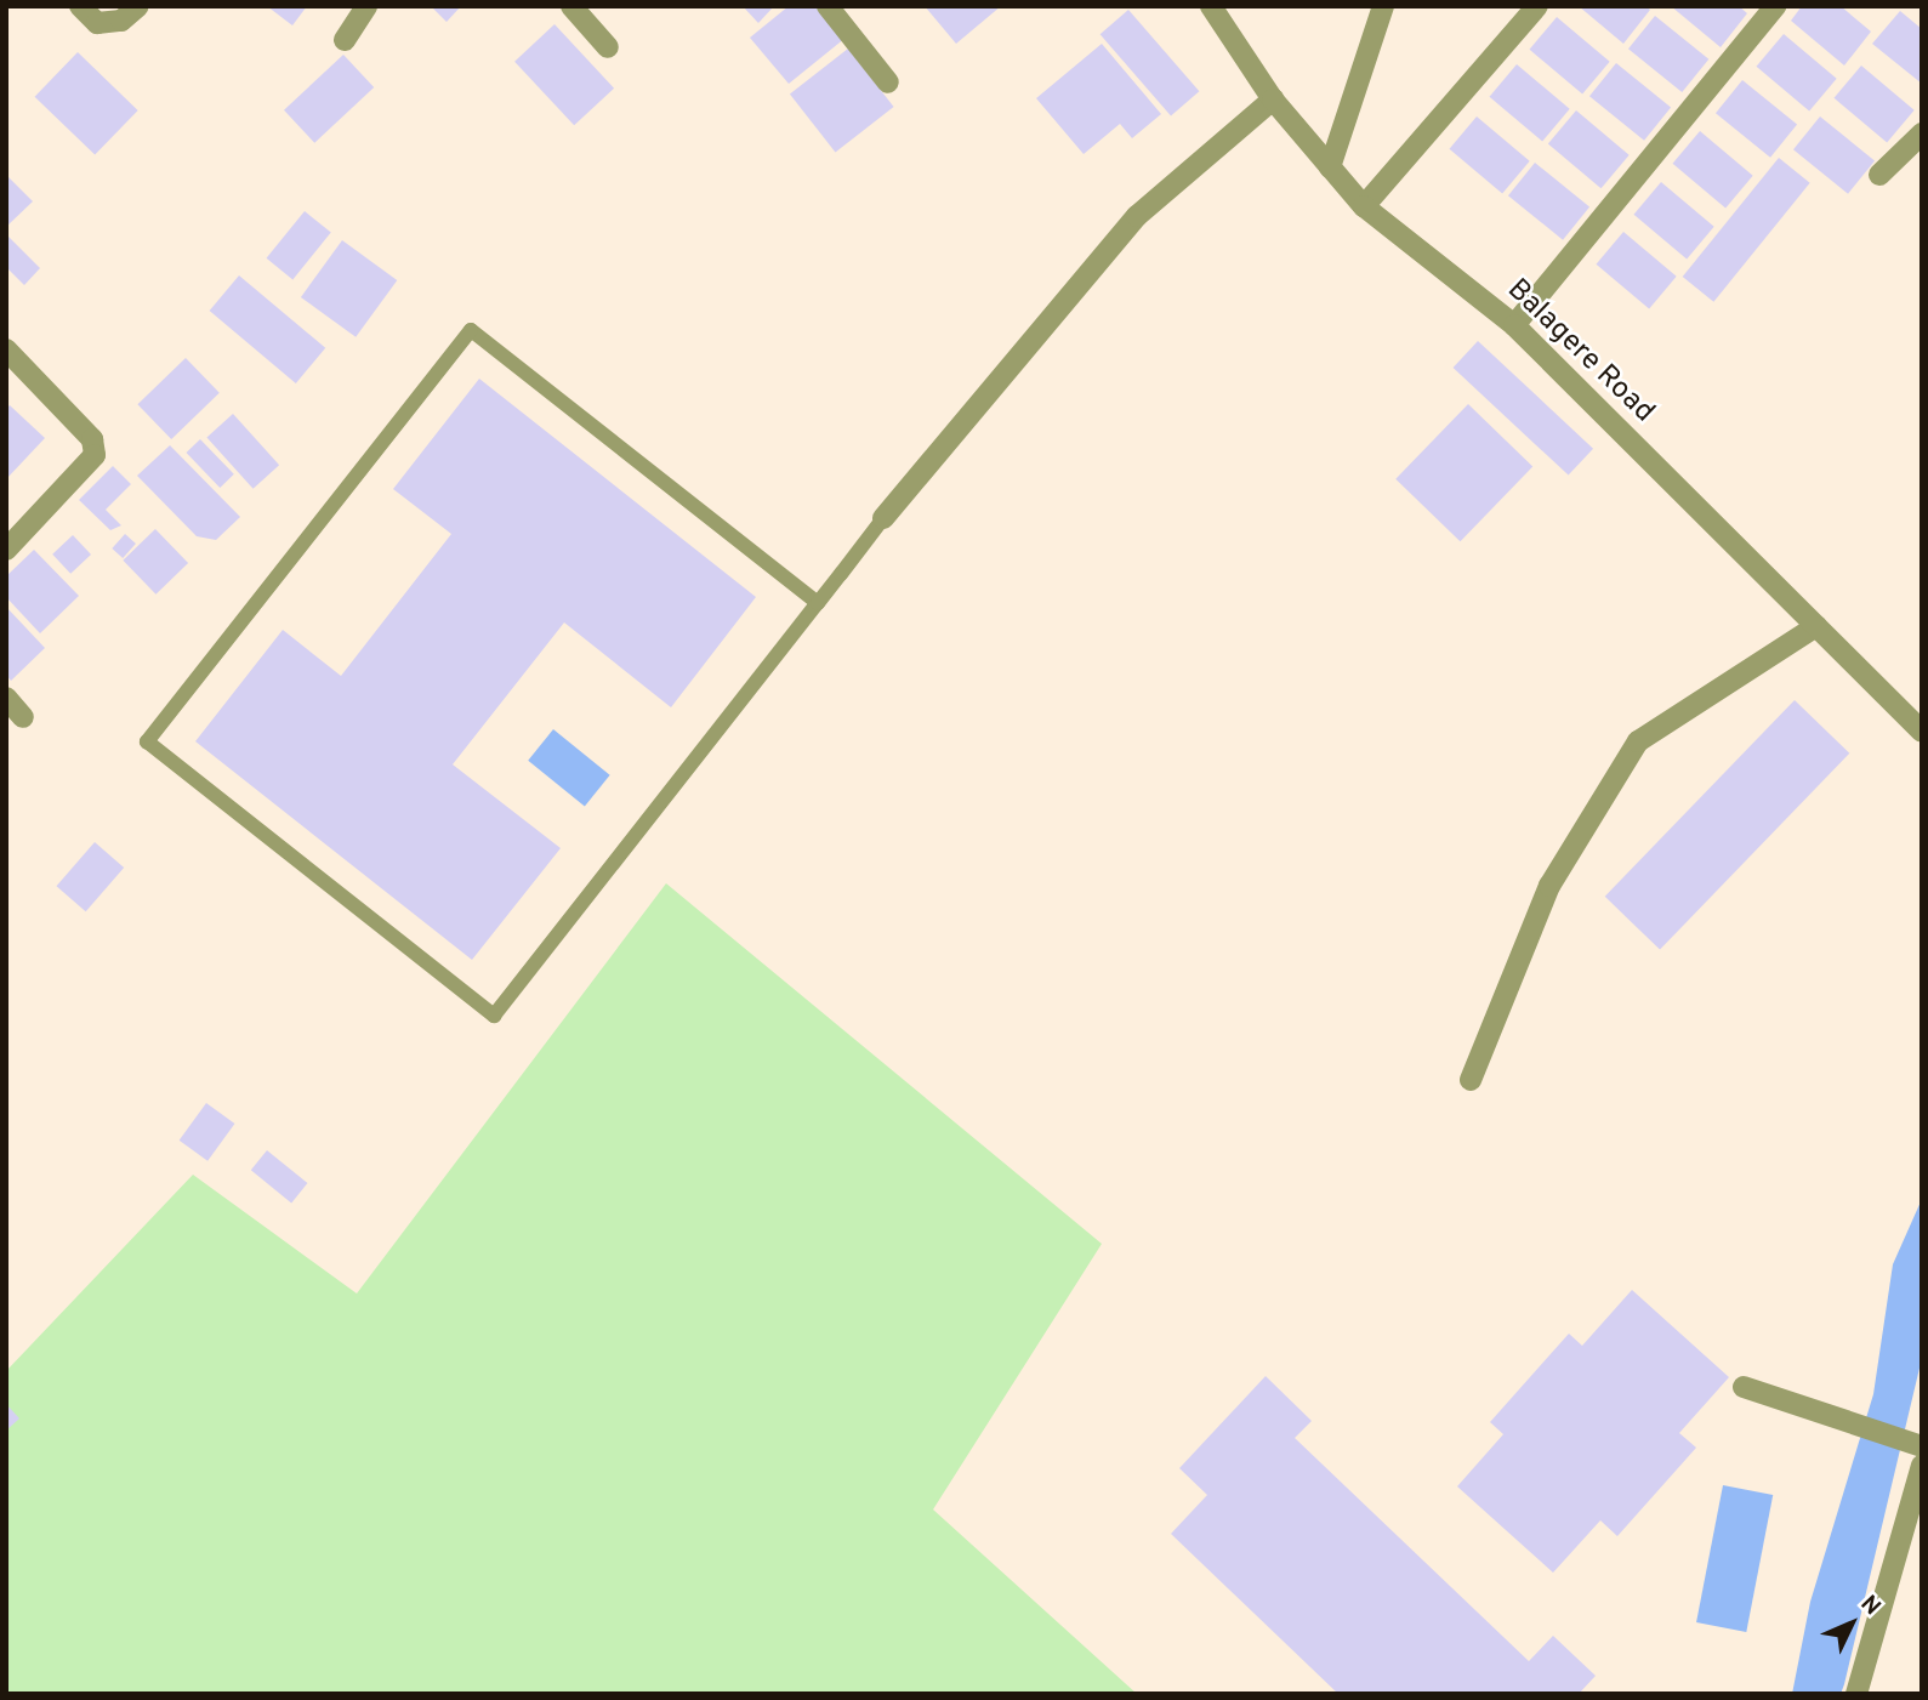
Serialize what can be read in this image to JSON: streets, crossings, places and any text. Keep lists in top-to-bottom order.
{
  "streets": {
    "street": ["Balagere Road"]
  },
  "north": "top right"
}
